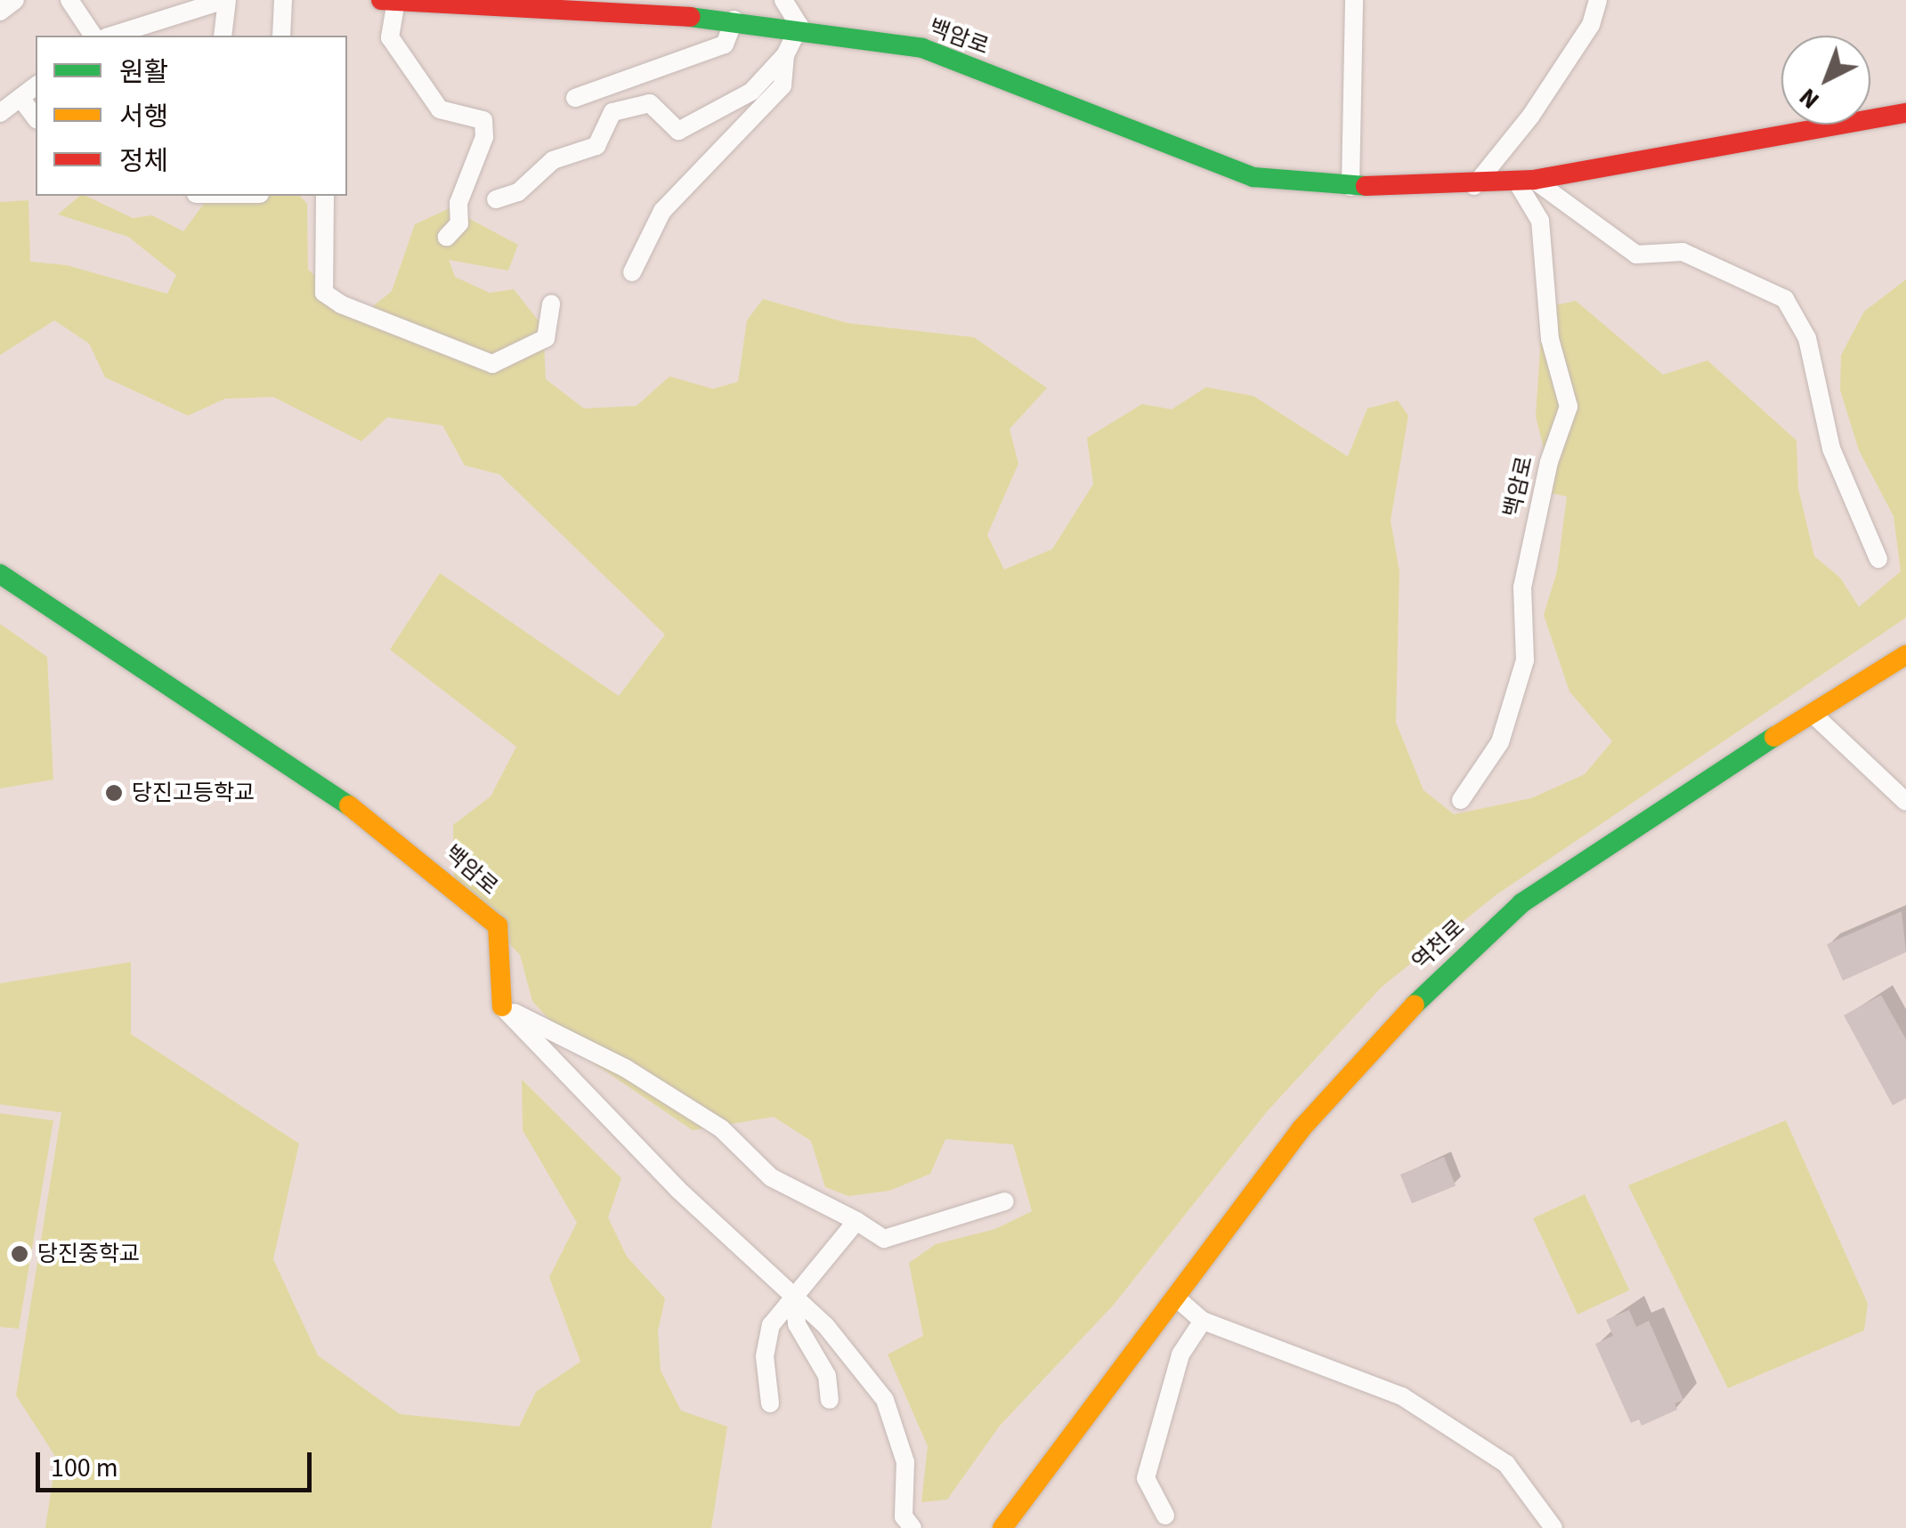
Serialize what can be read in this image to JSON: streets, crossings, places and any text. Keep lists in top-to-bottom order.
{
  "streets": {
    "street": ["백암로", "역천로"]
  },
  "places": ["당진고등학교", "당진중학교"],
  "legend": ["원활", "서행", "정체"],
  "scale_bar": "100 m",
  "north": "bottom left"
}
